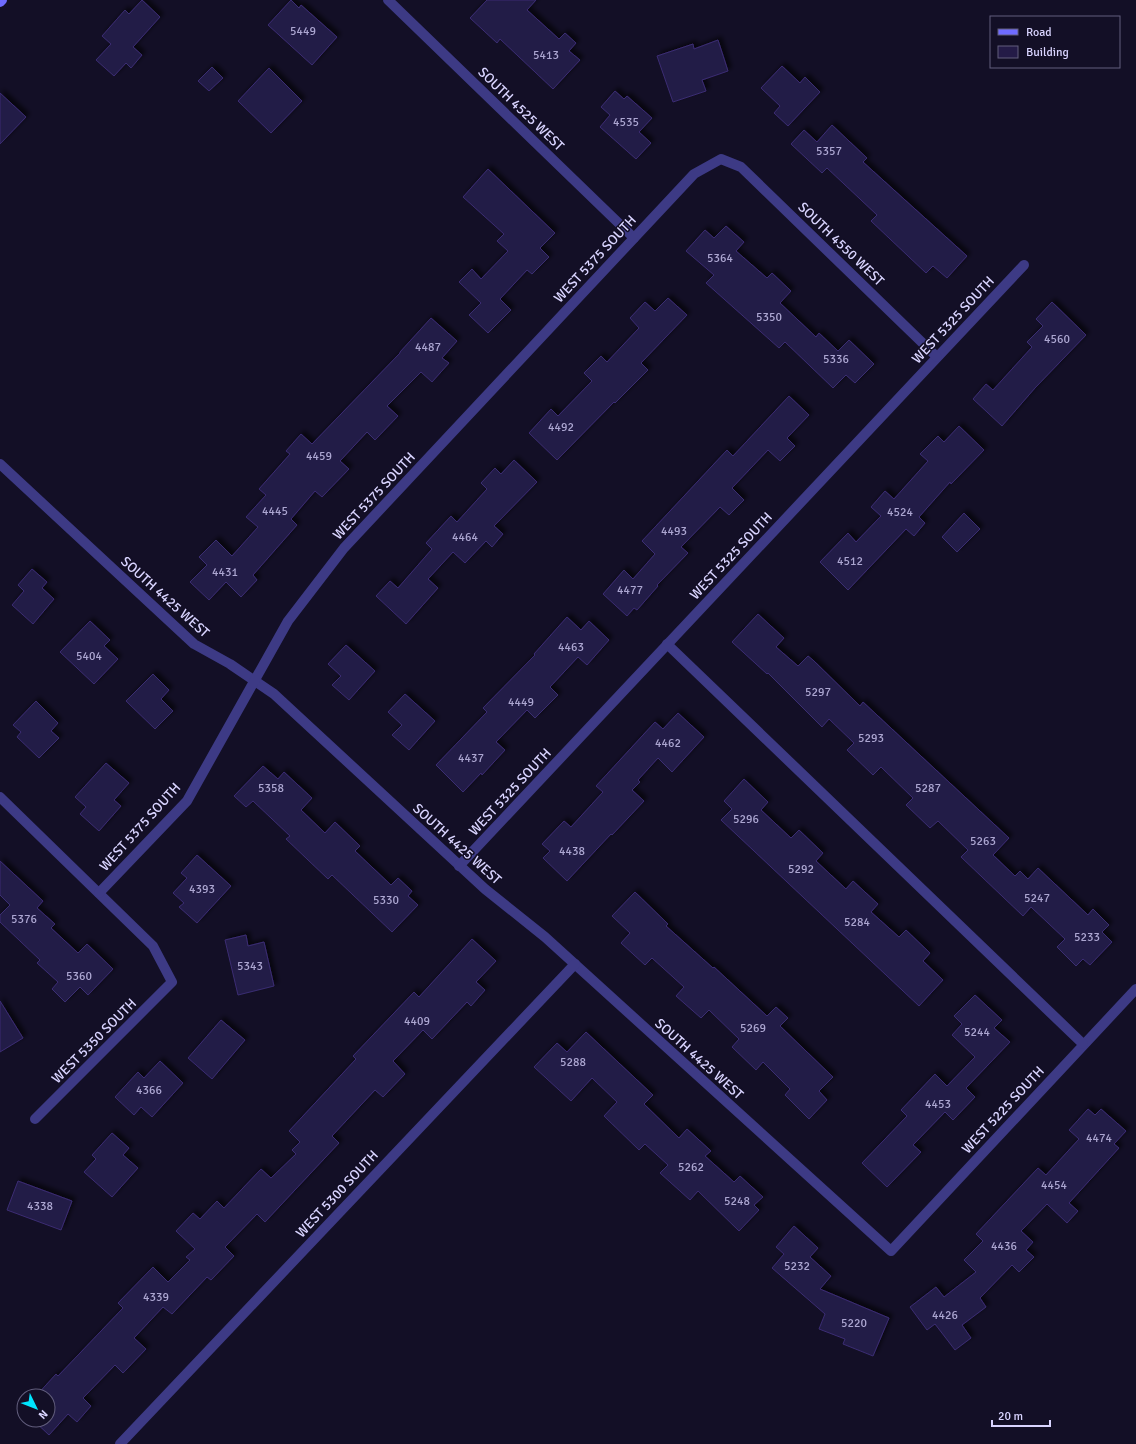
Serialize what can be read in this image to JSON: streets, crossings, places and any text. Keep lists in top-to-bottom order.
{
  "streets": {
    "street": [
      "SOUTH 4525 WEST",
      "SOUTH 4550 WEST",
      "WEST 5375 SOUTH",
      "WEST 5325 SOUTH",
      "SOUTH 4425 WEST",
      "WEST 5350 SOUTH",
      "WEST 5225 SOUTH",
      "WEST 5300 SOUTH"
    ]
  },
  "crossings": [
    ["SOUTH 4525 WEST", "WEST 5375 SOUTH"],
    ["SOUTH 4550 WEST", "WEST 5375 SOUTH"],
    ["SOUTH 4550 WEST", "WEST 5325 SOUTH"],
    ["WEST 5375 SOUTH", "SOUTH 4425 WEST"],
    ["WEST 5375 SOUTH", "WEST 5350 SOUTH"],
    ["WEST 5325 SOUTH", "SOUTH 4425 WEST"],
    ["SOUTH 4425 WEST", "WEST 5225 SOUTH"],
    ["SOUTH 4425 WEST", "WEST 5300 SOUTH"]
  ],
  "house_numbers": [
    "5449",
    "5413",
    "4535",
    "5357",
    "5364",
    "5350",
    "4560",
    "4487",
    "5336",
    "4492",
    "4459",
    "4445",
    "4524",
    "4493",
    "4464",
    "4512",
    "4431",
    "4477",
    "4463",
    "5404",
    "5297",
    "4449",
    "5293",
    "4462",
    "4437",
    "5358",
    "5287",
    "5296",
    "5263",
    "4438",
    "5292",
    "4393",
    "5247",
    "5330",
    "5376",
    "5284",
    "5233",
    "5343",
    "5360",
    "4409",
    "5269",
    "5244",
    "5288",
    "4366",
    "4453",
    "4474",
    "5262",
    "4454",
    "5248",
    "4338",
    "4436",
    "5232",
    "4339",
    "4426",
    "5220"
  ],
  "legend": ["Road", "Building"],
  "scale_bar": "20 m",
  "north": "bottom right"
}
